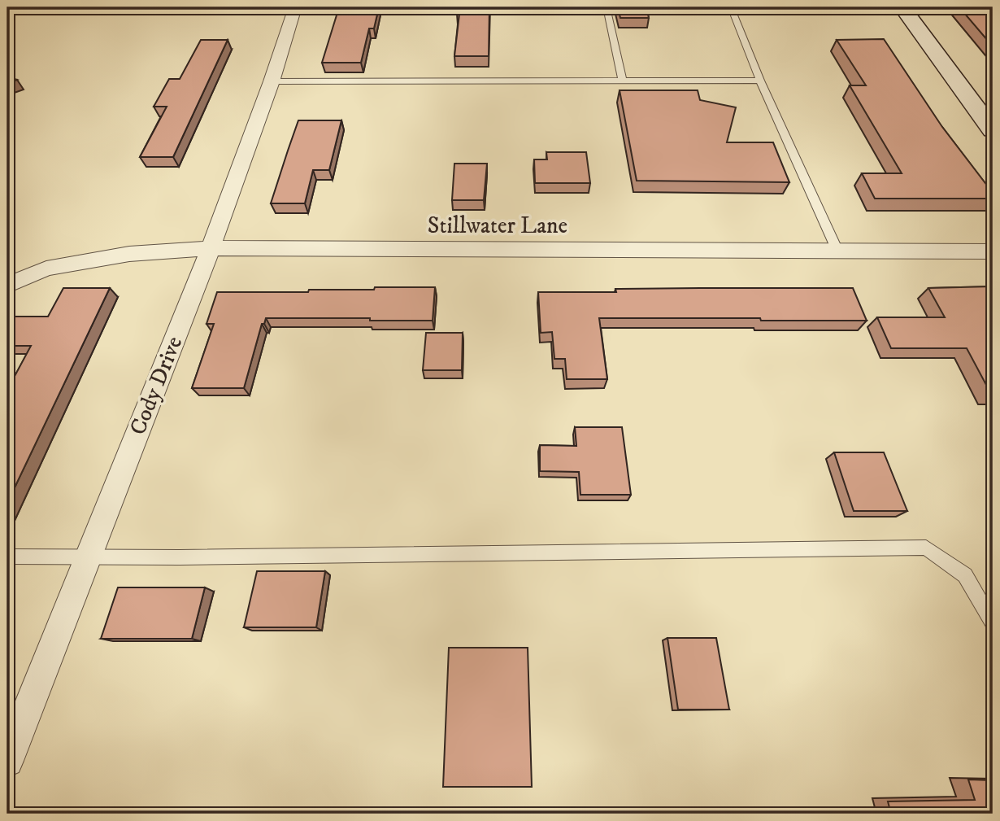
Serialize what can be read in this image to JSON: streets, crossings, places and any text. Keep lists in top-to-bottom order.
{
  "streets": {
    "street": ["Stillwater Lane", "Cody Drive"]
  },
  "crossings": [
    ["Stillwater Lane", "Cody Drive"]
  ]
}
